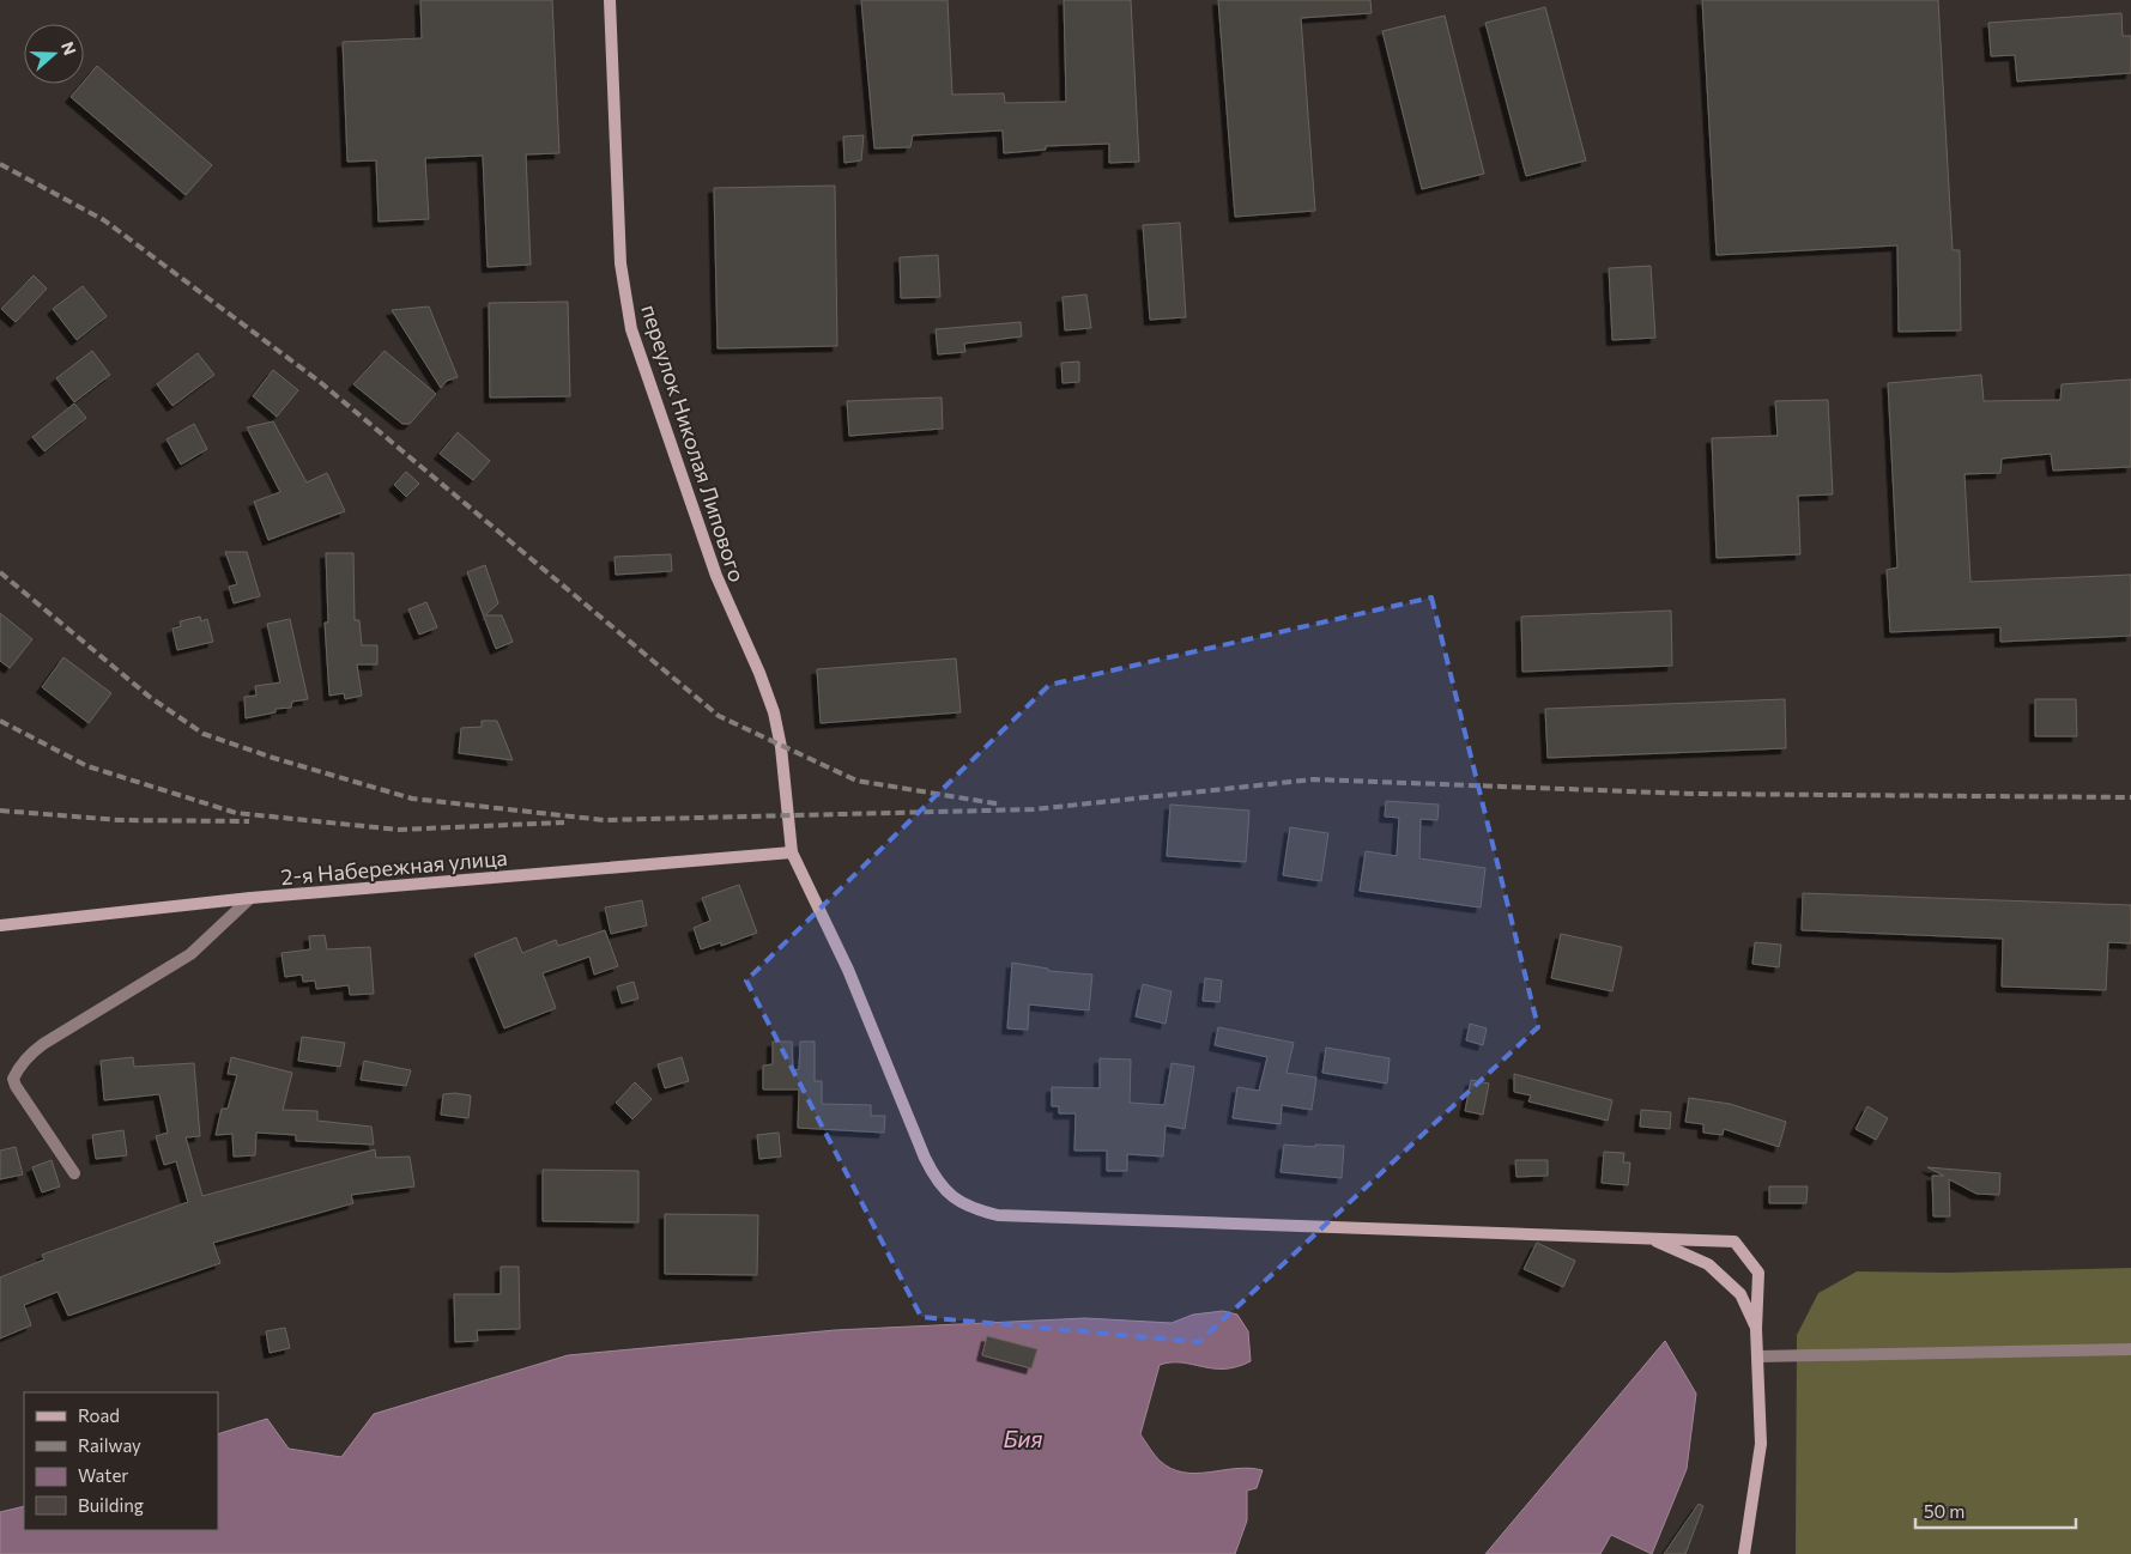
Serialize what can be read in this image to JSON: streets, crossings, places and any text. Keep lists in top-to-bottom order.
{
  "streets": {
    "street": ["переулок Николая Липового", "2-я Набережная улица"]
  },
  "crossings": [
    ["переулок Николая Липового", "2-я Набережная улица"]
  ],
  "water": ["Бия"],
  "legend": [
    "Road",
    "Railway",
    "Water",
    "Building"
  ],
  "scale_bar": "50 m",
  "north": "right"
}
